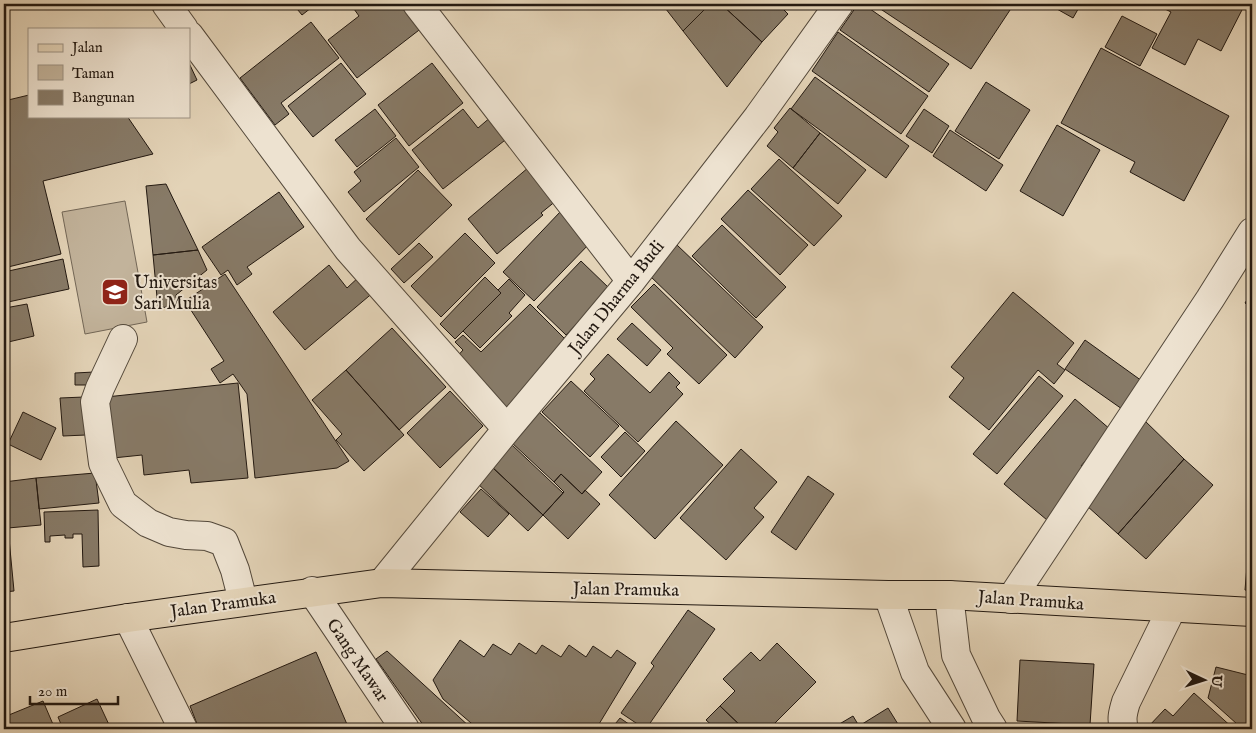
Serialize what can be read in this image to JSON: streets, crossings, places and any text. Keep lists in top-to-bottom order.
{
  "streets": {
    "main road": ["Jalan Pramuka"],
    "street": ["Jalan Dharma Budi", "Gang Mawar"]
  },
  "crossings": [
    ["Jalan Dharma Budi", "Jalan Pramuka"],
    ["Jalan Pramuka", "Gang Mawar"]
  ],
  "places": {
    "school or university": ["Universitas Sari Mulia"]
  },
  "legend": ["Jalan", "Taman", "Bangunan"],
  "scale_bar": "20 m",
  "north": "right"
}
